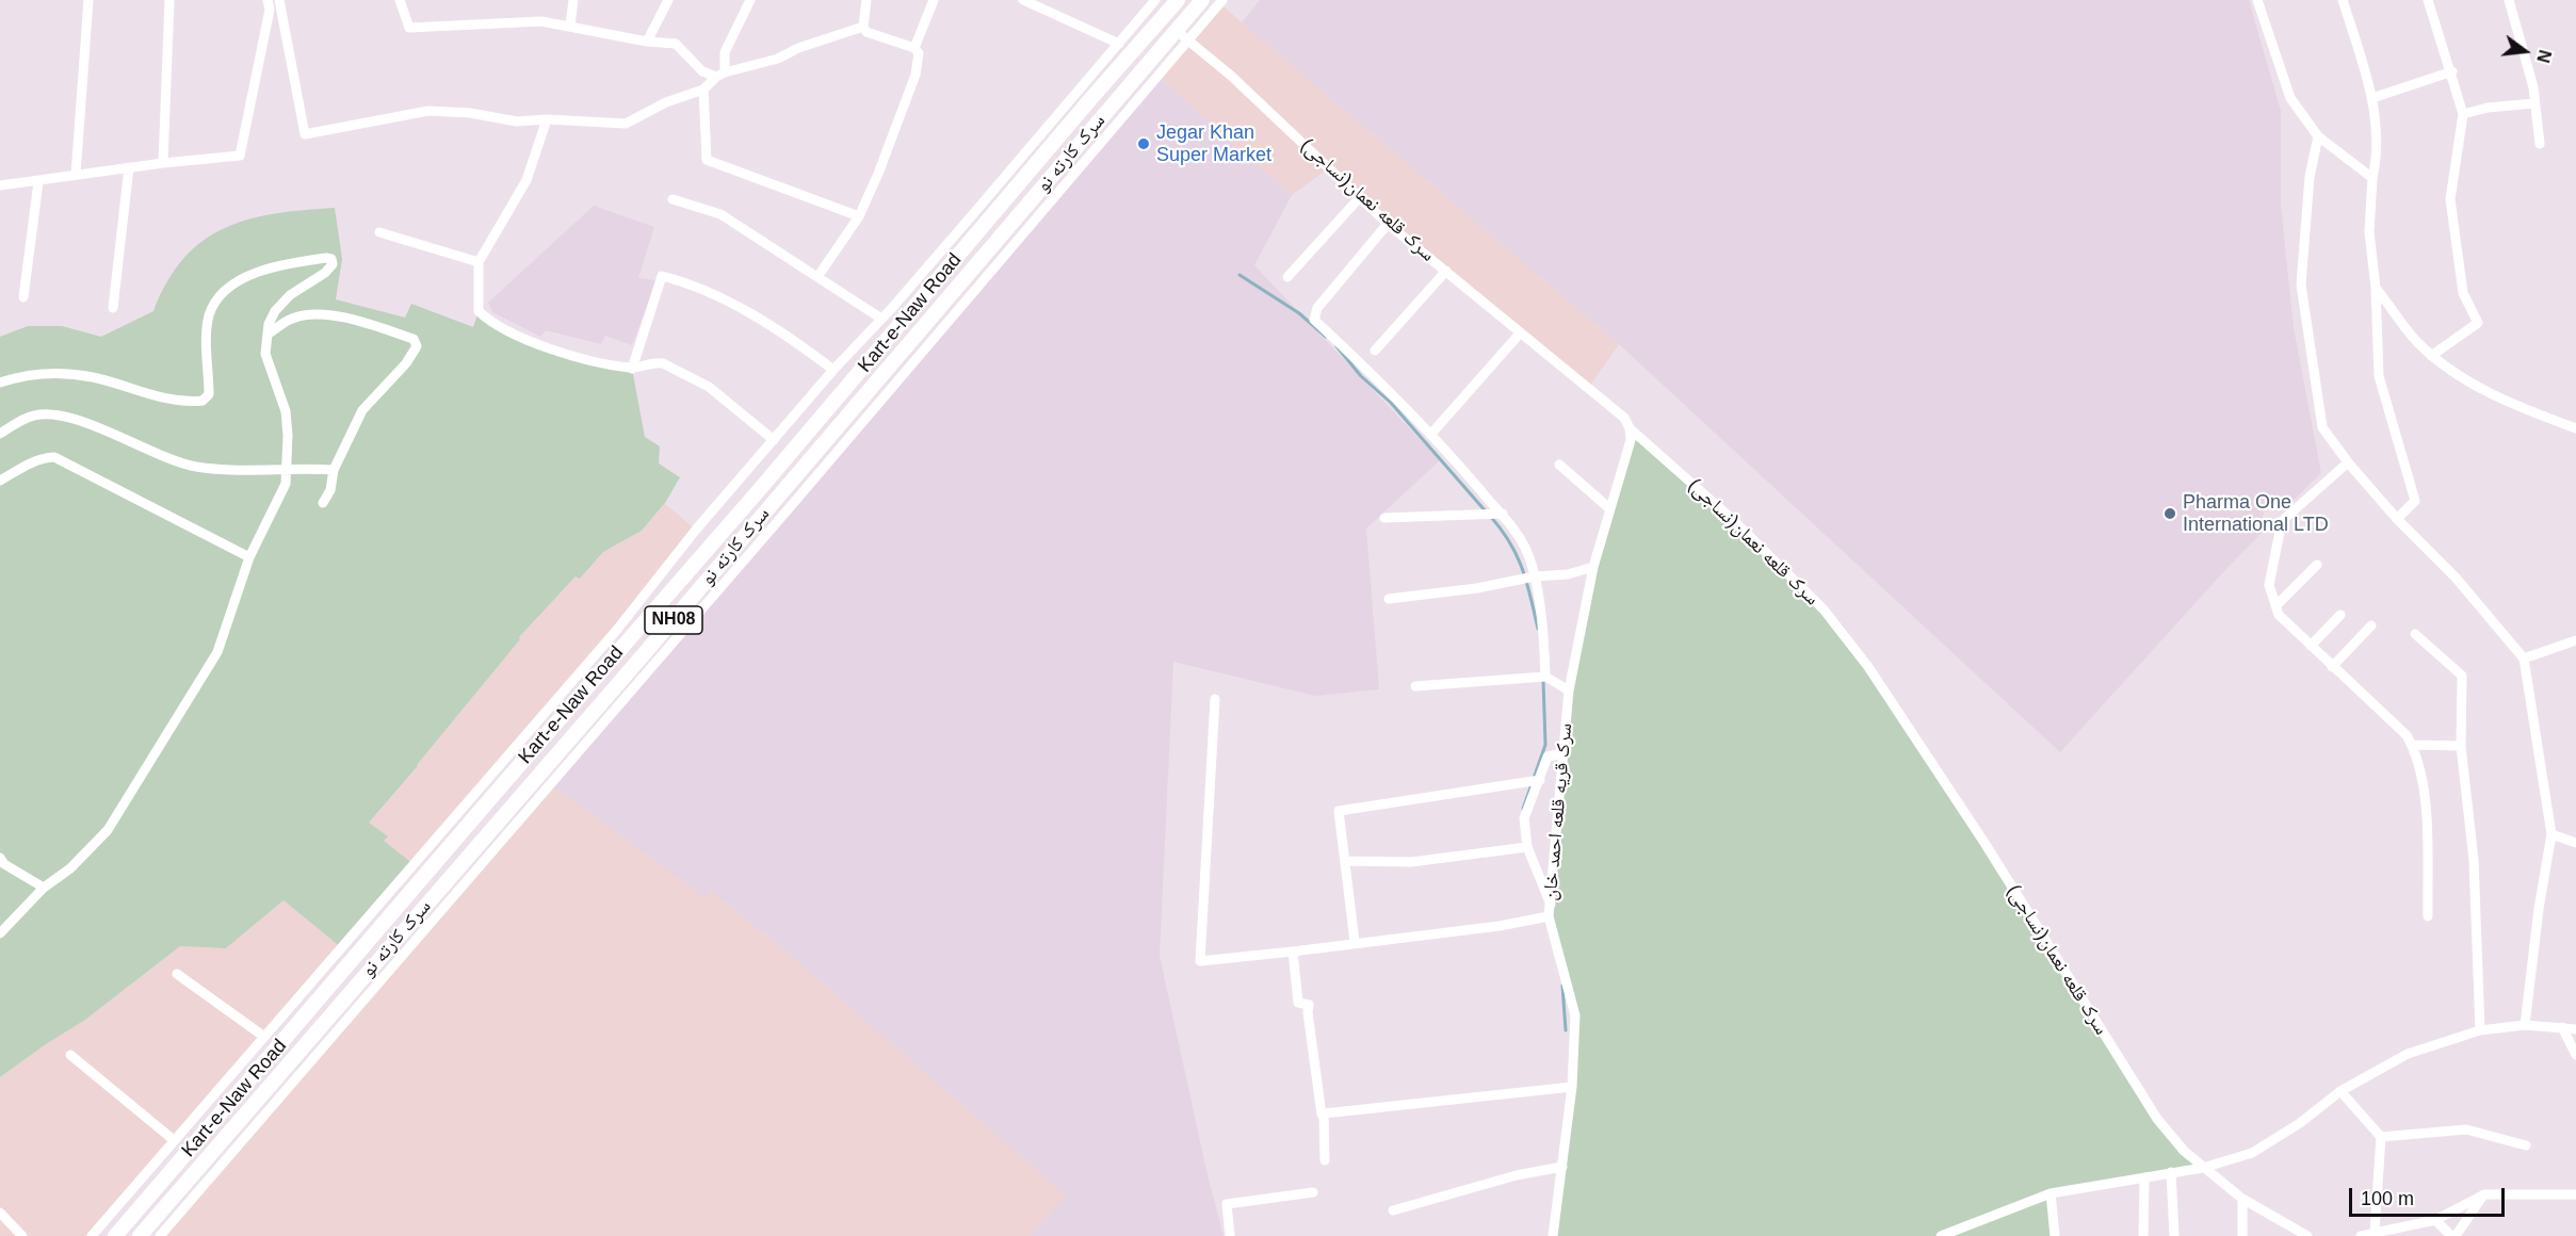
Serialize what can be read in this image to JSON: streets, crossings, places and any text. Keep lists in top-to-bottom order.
{
  "streets": {
    "highway": ["سرک کارته نو", "Kart-e-Naw Road", "NH08"],
    "street": ["سرک قلعه نعمان(نساجی)", "سرک قریه قلعه احمد خان"]
  },
  "crossings": [
    ["سرک کارته نو", "سرک قلعه نعمان(نساجی)"],
    ["سرک قلعه نعمان(نساجی)", "سرک قریه قلعه احمد خان"]
  ],
  "places": ["Jegar Khan Super Market", "Pharma One International LTD"],
  "scale_bar": "100 m",
  "north": "right"
}
